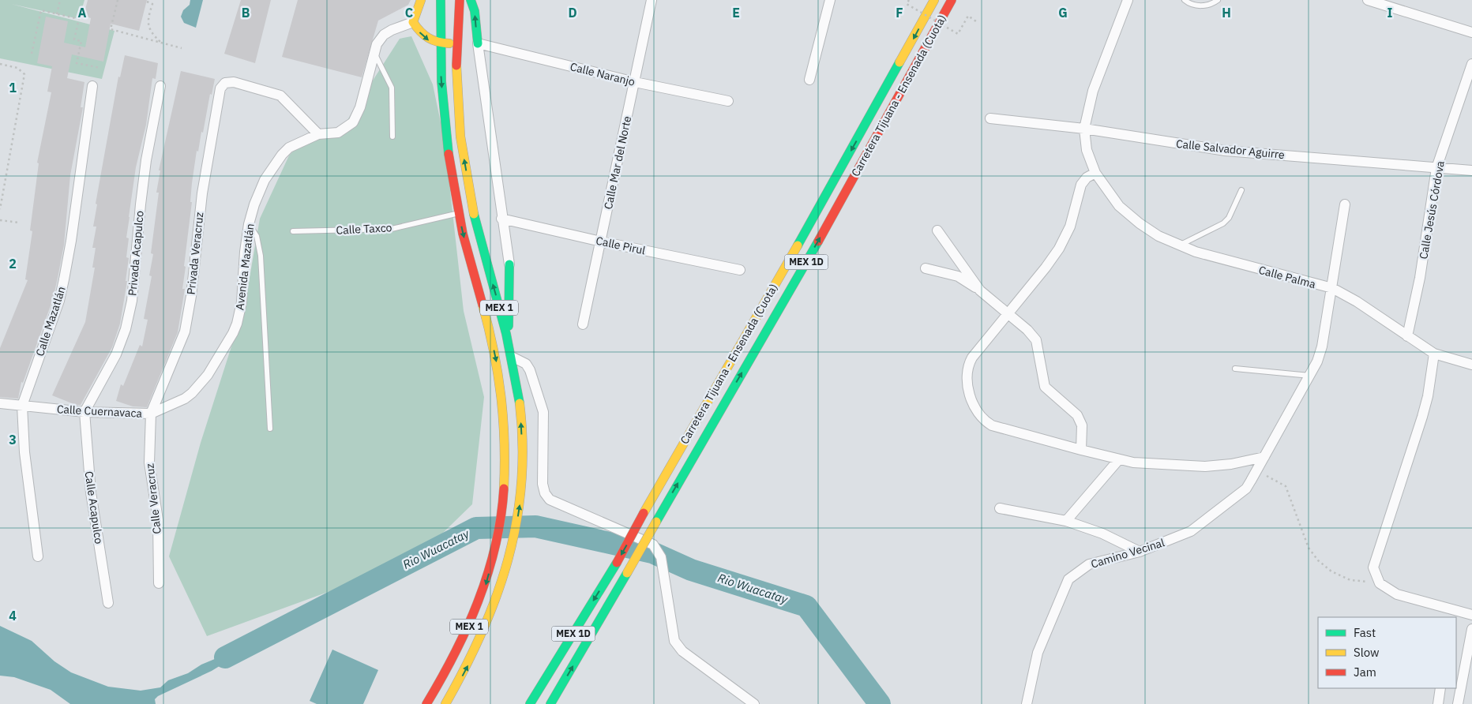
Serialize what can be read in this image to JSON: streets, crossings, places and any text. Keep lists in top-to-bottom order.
{
  "streets": {
    "main road": ["Carretera Tijuana - Ensenada (Cuota)", "MEX 1D", "MEX 1"],
    "street": [
      "Calle Naranjo",
      "Calle Salvador Aguirre",
      "Calle Mar del Norte",
      "Calle Jesús Córdova",
      "Calle Pirul",
      "Privada Acapulco",
      "Privada Veracruz",
      "Avenida Mazatlán",
      "Calle Palma",
      "Calle Mazatlán",
      "Calle Cuernavaca",
      "Calle Veracruz",
      "Calle Acapulco",
      "Camino Vecinal"
    ],
    "lane": ["Calle Taxco"]
  },
  "crossings": [
    ["Calle Naranjo", "Calle Mar del Norte"],
    ["Calle Salvador Aguirre", "Calle Jesús Córdova"],
    ["Calle Salvador Aguirre", "Calle Palma"],
    ["Calle Mar del Norte", "Calle Pirul"],
    ["Calle Jesús Córdova", "Calle Palma"],
    ["Calle Taxco", "MEX 1"],
    ["Privada Acapulco", "Calle Cuernavaca"],
    ["Privada Acapulco", "Calle Acapulco"],
    ["Privada Veracruz", "Avenida Mazatlán"],
    ["Privada Veracruz", "Calle Cuernavaca"],
    ["Privada Veracruz", "Calle Veracruz"],
    ["Avenida Mazatlán", "Calle Cuernavaca"],
    ["Calle Palma", "Camino Vecinal"],
    ["Calle Mazatlán", "Calle Cuernavaca"],
    ["Calle Cuernavaca", "Calle Veracruz"],
    ["Calle Cuernavaca", "Calle Acapulco"]
  ],
  "water": ["Rio Wuacatay"],
  "legend": ["Fast", "Slow", "Jam"],
  "grid": {
    "columns": [
      "A",
      "B",
      "C",
      "D",
      "E",
      "F",
      "G",
      "H",
      "I"
    ],
    "rows": [
      "1",
      "2",
      "3",
      "4"
    ]
  }
}
